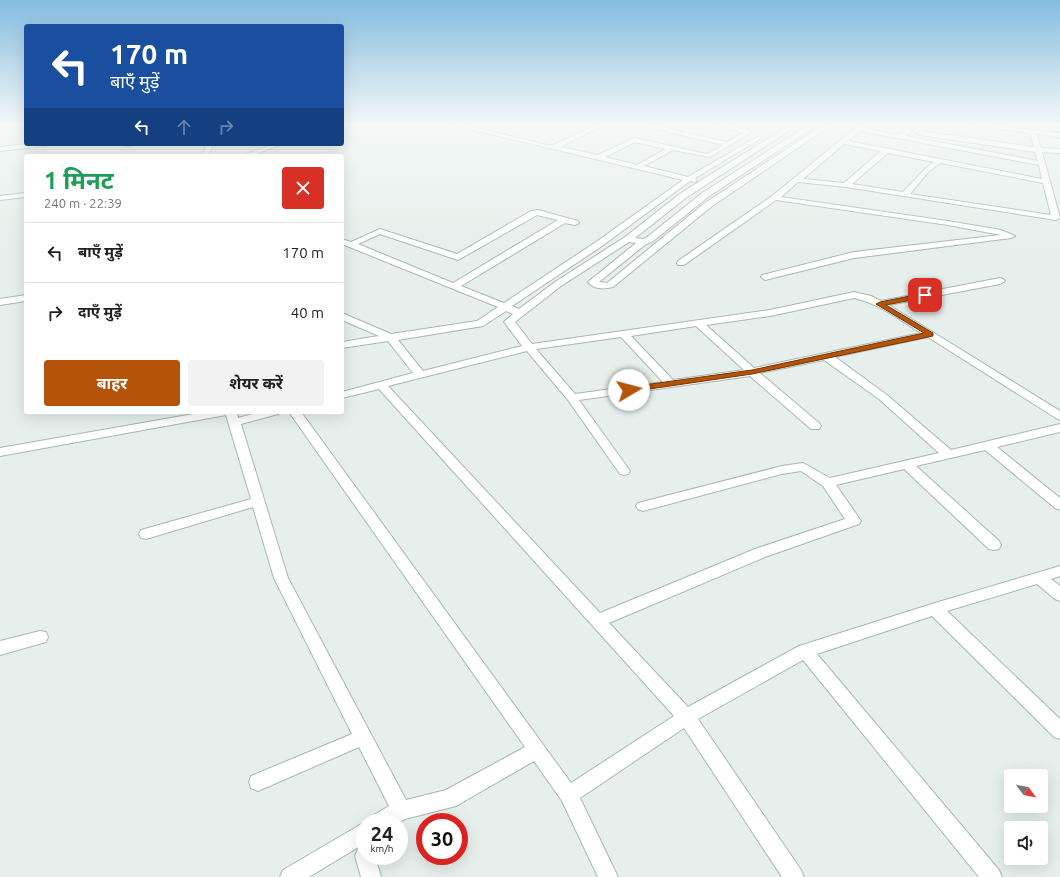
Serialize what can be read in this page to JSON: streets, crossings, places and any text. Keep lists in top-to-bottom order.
{
  "north": "bottom right",
  "page": {
    "turn": ["170 m", "बाएँ मुड़ें"],
    "heading": ["1 मिनट", "240 m · 22:39"],
    "list": [
      {
        "name": "बाएँ मुड़ें",
        "value": "170 m"
      },
      {
        "name": "दाएँ मुड़ें",
        "value": "40 m"
      }
    ],
    "buttons": ["बाहर", "शेयर करें"],
    "speed": "24 km/h",
    "limit": "30"
  }
}
